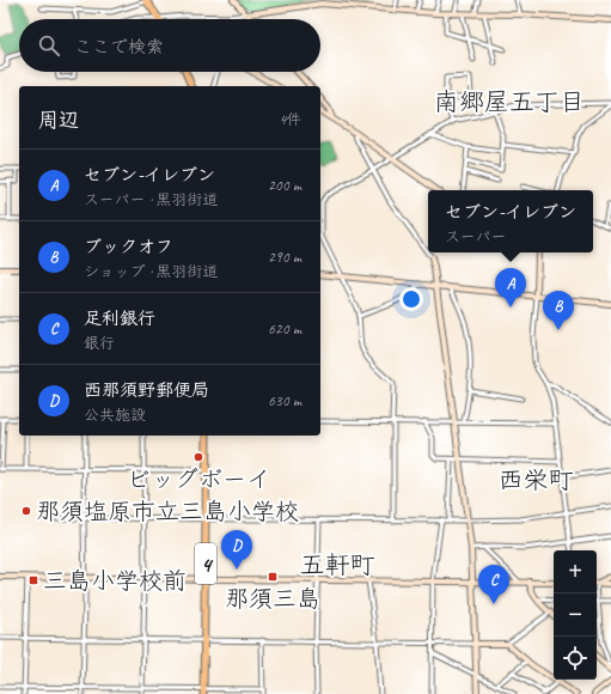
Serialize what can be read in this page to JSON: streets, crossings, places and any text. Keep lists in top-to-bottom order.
{
  "streets": {
    "highway": ["4"]
  },
  "districts": ["南郷屋五丁目", "西栄町", "五軒町"],
  "places": {
    "other": ["ビッグボーイ", "那須塩原市立三島小学校"],
    "transit": ["那須三島", "三島小学校前"]
  },
  "page": {
    "search": "ここで検索",
    "heading": ["周辺", "4件"],
    "list": [
      {
        "mark": "A",
        "name": "セブン-イレブン",
        "note": "スーパー · 黒羽街道",
        "value": "200 m"
      },
      {
        "mark": "B",
        "name": "ブックオフ",
        "note": "ショップ · 黒羽街道",
        "value": "290 m"
      },
      {
        "mark": "C",
        "name": "足利銀行",
        "note": "銀行",
        "value": "620 m"
      },
      {
        "mark": "D",
        "name": "西那須野郵便局",
        "note": "公共施設",
        "value": "630 m"
      }
    ],
    "popup": ["セブン-イレブン", "スーパー"],
    "pins": [
      "A",
      "B",
      "D",
      "C"
    ],
    "map_buttons": ["+", "−"]
  }
}
